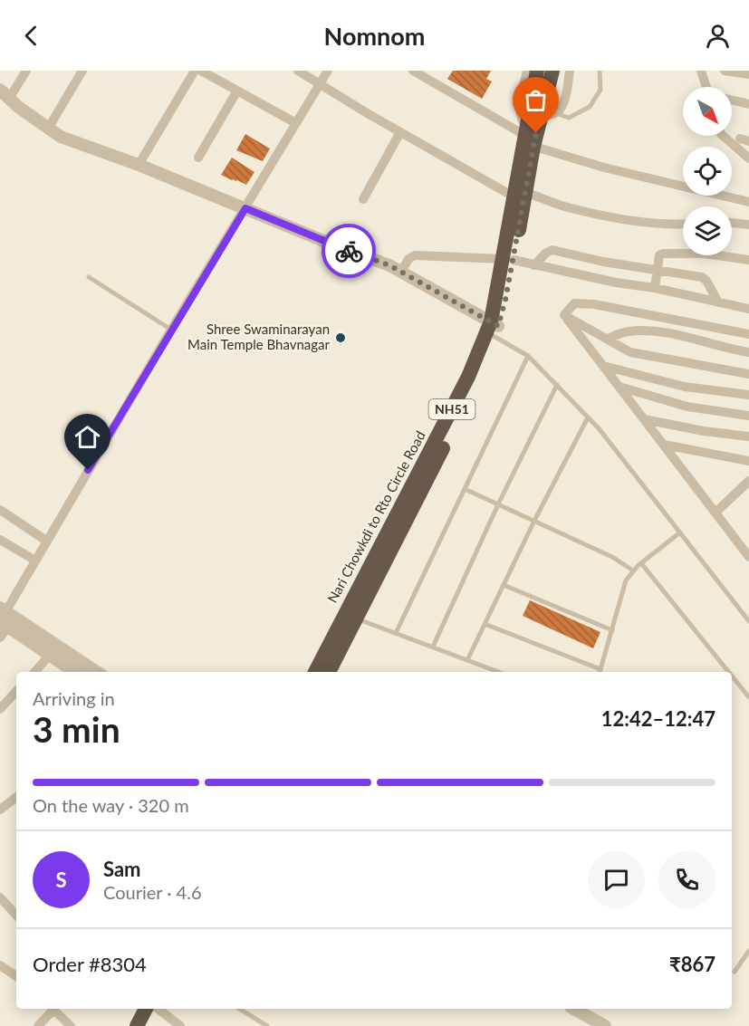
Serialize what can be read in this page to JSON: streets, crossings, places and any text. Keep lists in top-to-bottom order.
{
  "streets": {
    "highway": ["NH51", "Nari Chowkdi to Rto Circle Road"]
  },
  "crossings": [
    ["NH51", "Nari Chowkdi to Rto Circle Road"]
  ],
  "places": ["Shree Swaminarayan Main Temple Bhavnagar"],
  "north": "bottom right",
  "page": {
    "header": "Nomnom",
    "heading": ["3 min", "Arriving in", "12:42–12:47"],
    "panel": [
      "Sam",
      "Courier · 4.6",
      "Order #8304",
      "₹867"
    ],
    "bar": "On the way · 320 m",
    "round": "S"
  }
}
